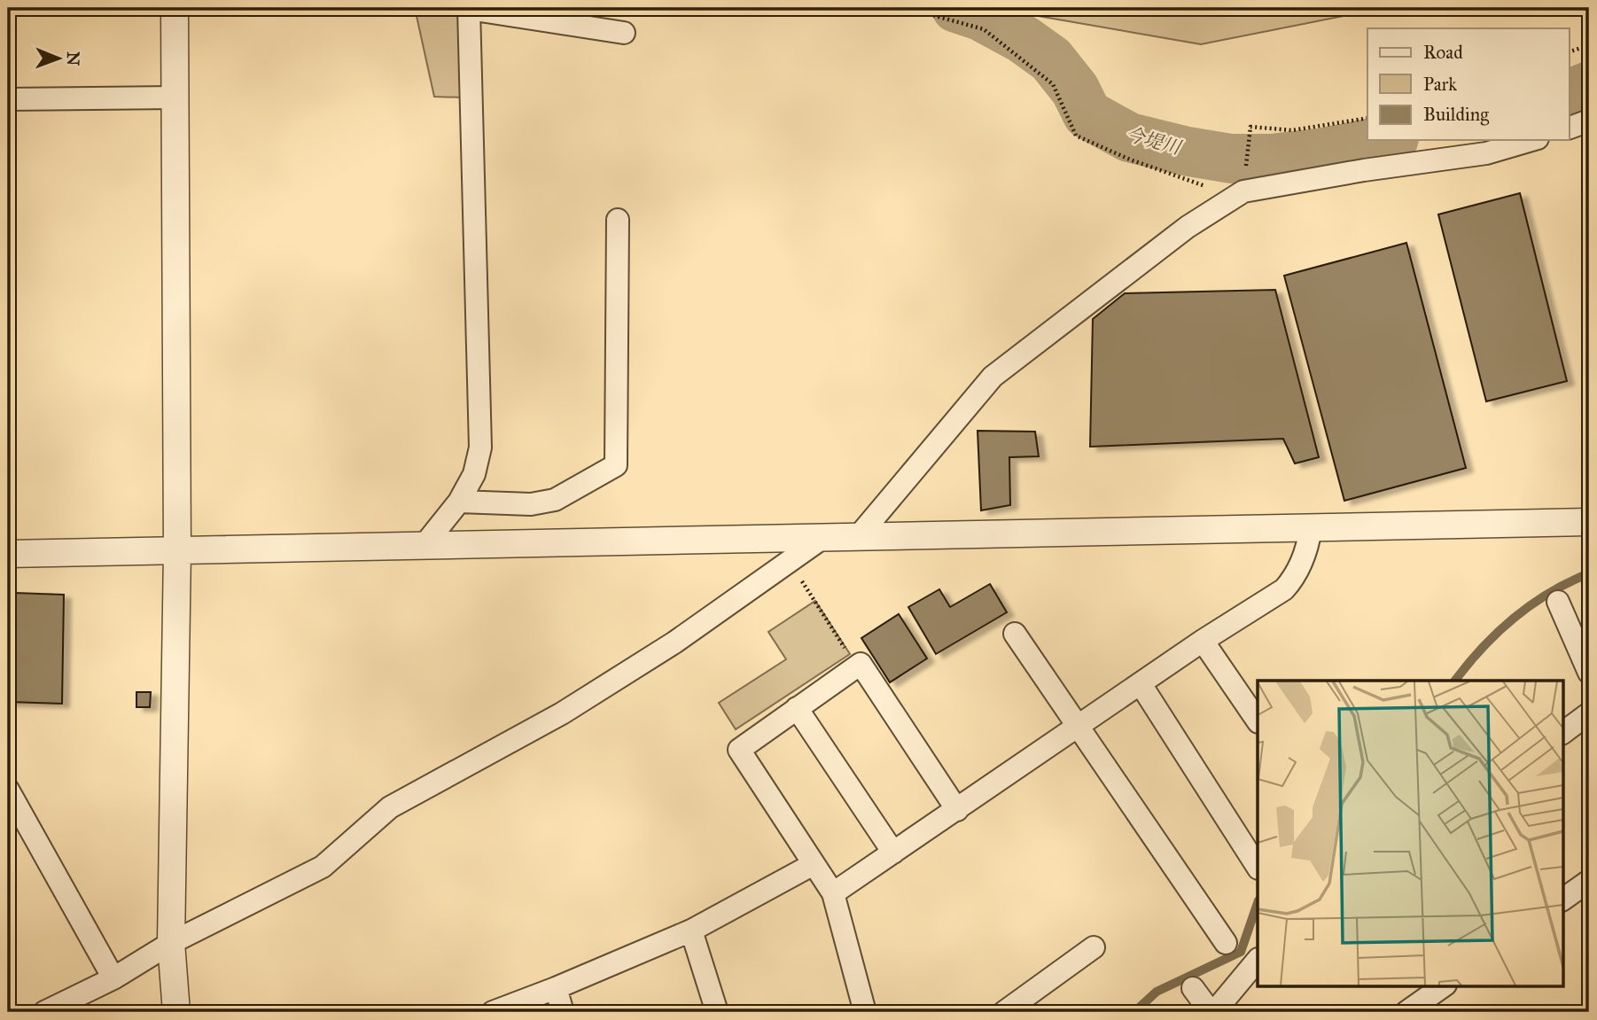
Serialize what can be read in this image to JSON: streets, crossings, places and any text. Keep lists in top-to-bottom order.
{
  "water": ["今堤川"],
  "legend": ["Road", "Park", "Building"],
  "north": "right"
}
